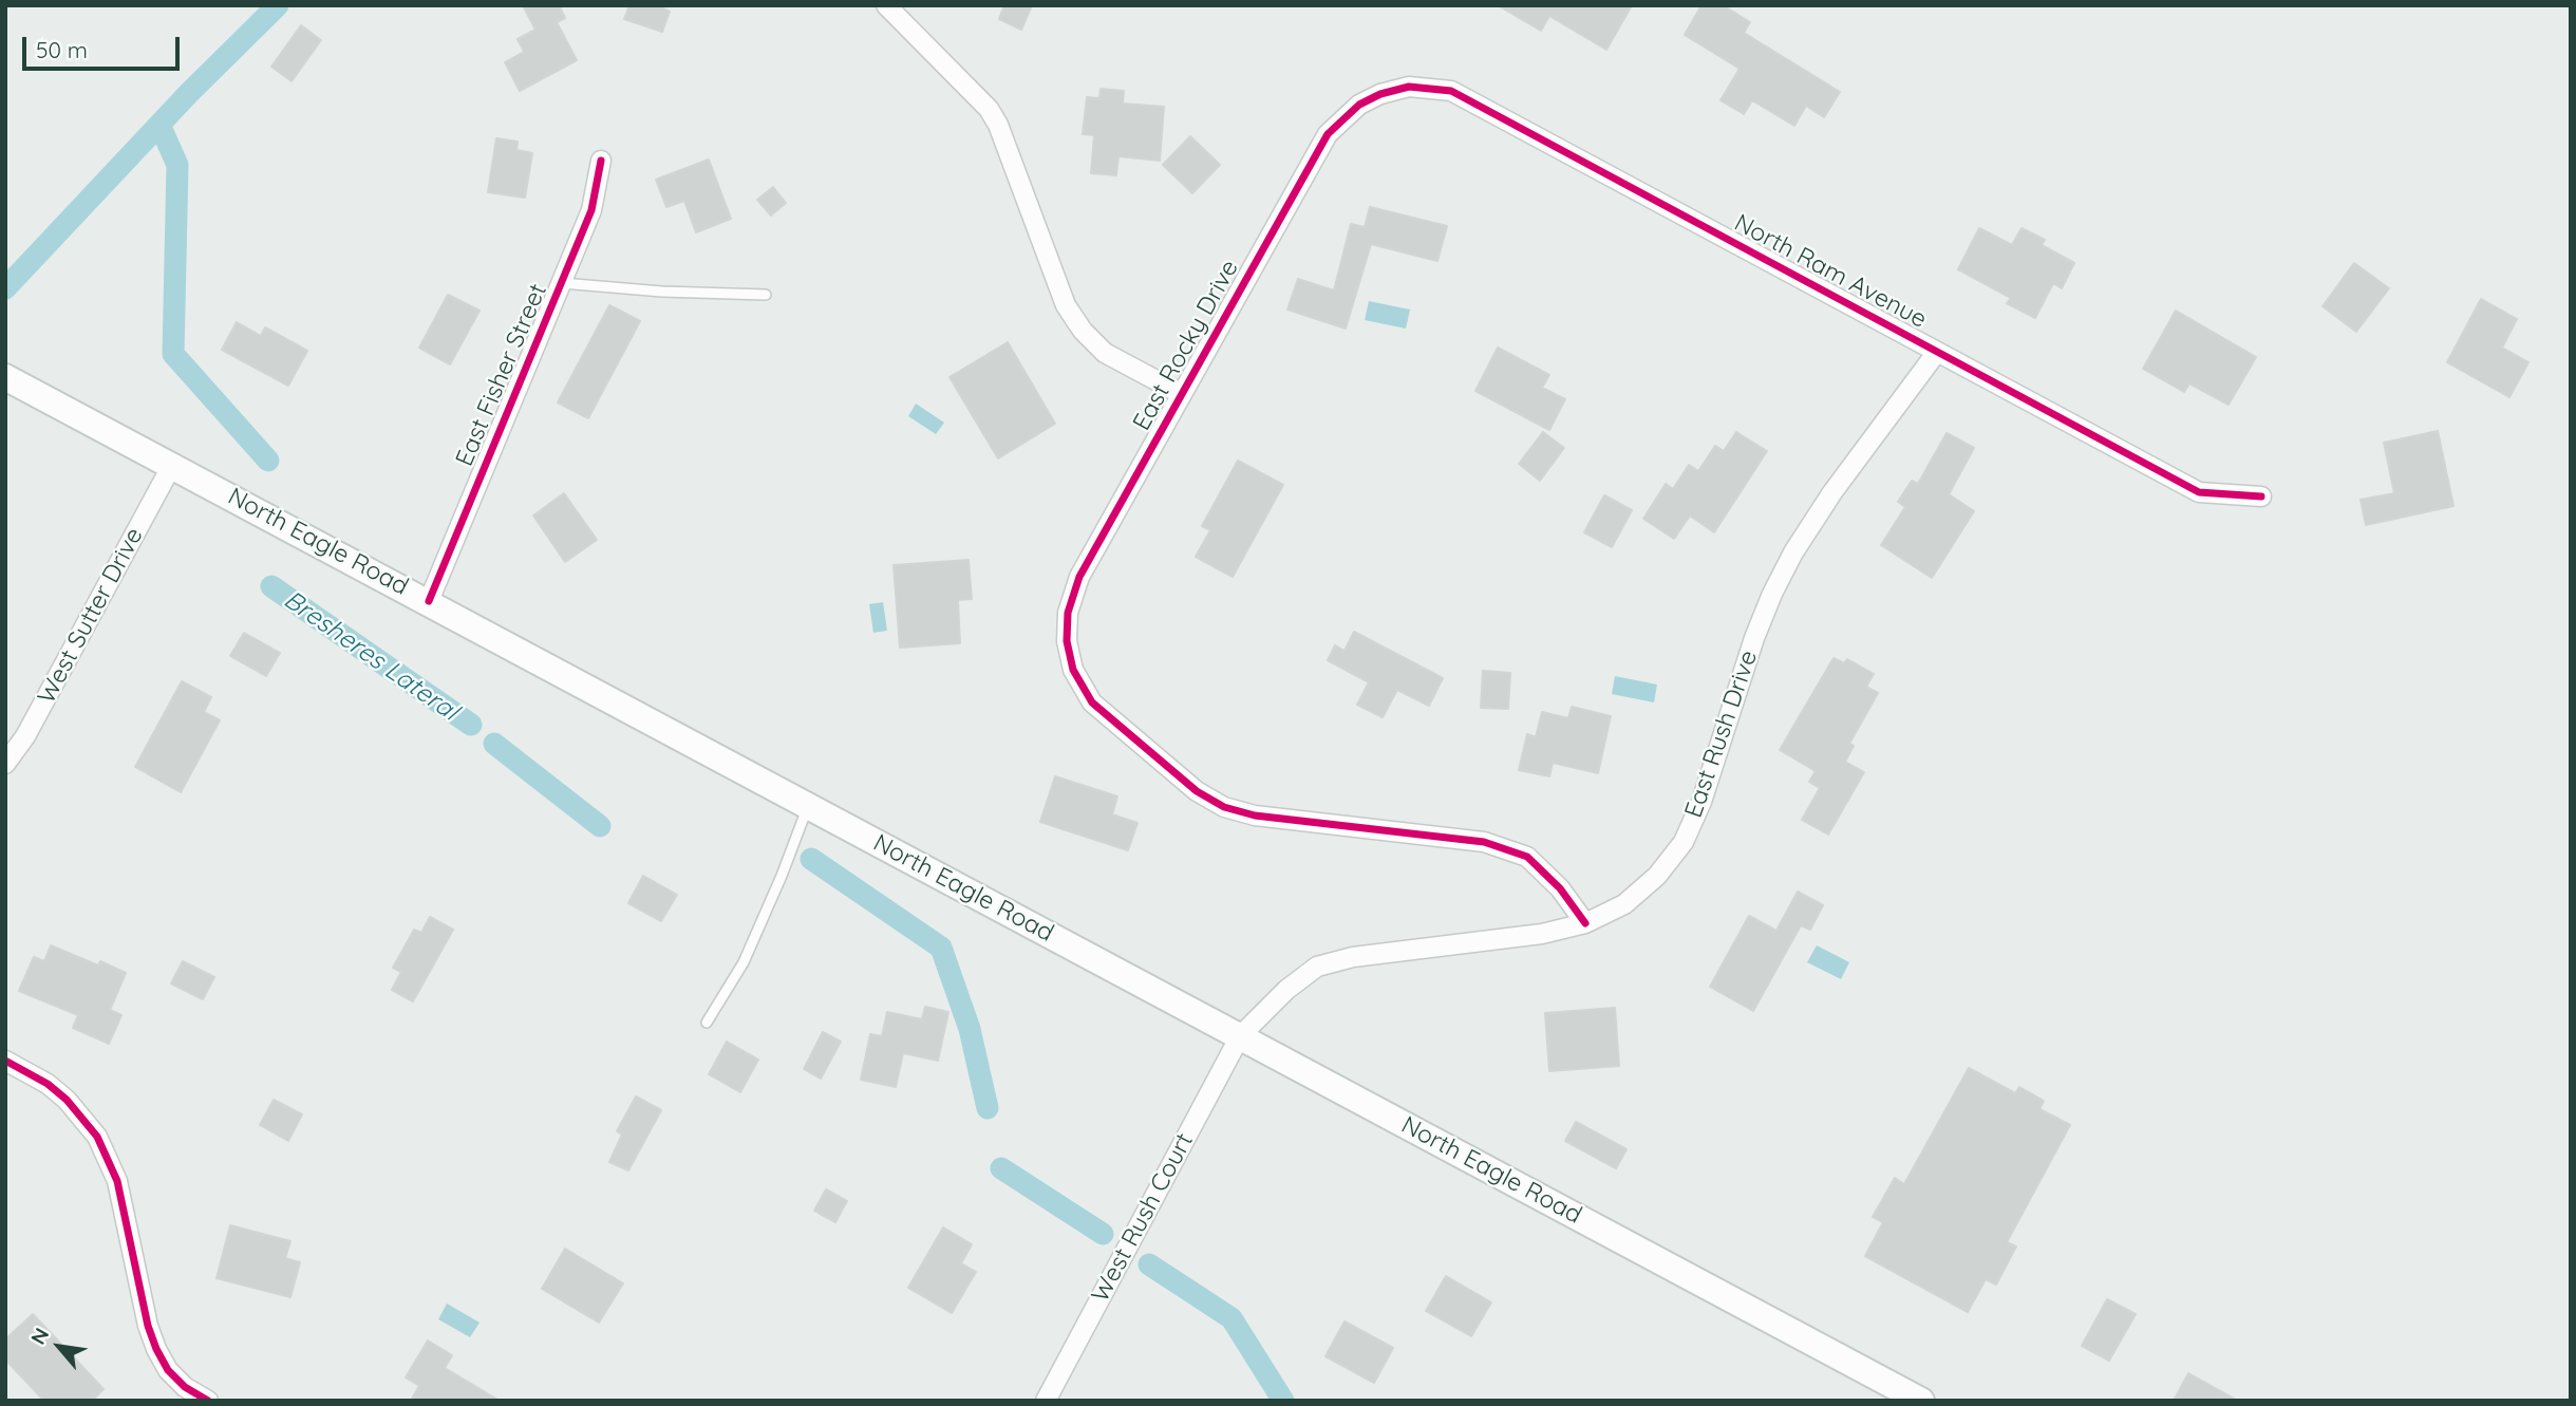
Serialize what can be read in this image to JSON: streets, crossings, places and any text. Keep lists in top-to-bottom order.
{
  "streets": {
    "main road": ["North Eagle Road"],
    "street": [
      "North Ram Avenue",
      "East Rocky Drive",
      "East Fisher Street",
      "West Sutter Drive",
      "East Rush Drive",
      "West Rush Court"
    ]
  },
  "crossings": [
    ["North Ram Avenue", "East Rocky Drive"],
    ["North Ram Avenue", "East Rush Drive"],
    ["East Rocky Drive", "East Rush Drive"],
    ["East Fisher Street", "North Eagle Road"],
    ["North Eagle Road", "West Sutter Drive"],
    ["North Eagle Road", "East Rush Drive"],
    ["North Eagle Road", "West Rush Court"],
    ["East Rush Drive", "West Rush Court"]
  ],
  "water": ["Bresheres Lateral"],
  "scale_bar": "50 m",
  "north": "top left"
}
